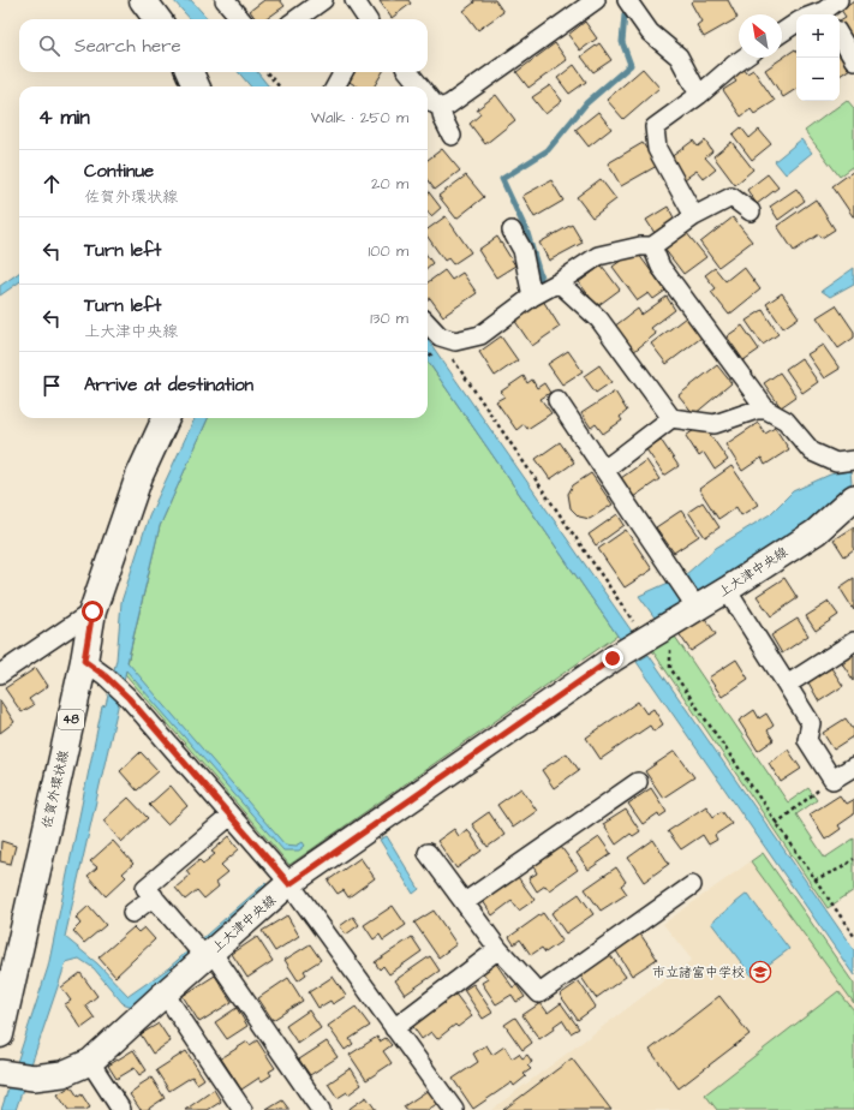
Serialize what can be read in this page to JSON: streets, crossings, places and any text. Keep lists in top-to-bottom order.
{
  "streets": {
    "main road": ["48", "佐賀外環状線"],
    "street": ["上大津中央線"]
  },
  "places": {
    "school or university": ["市立諸富中学校"]
  },
  "north": "top left",
  "page": {
    "map_buttons": ["+", "−"],
    "search": "Search here",
    "heading": ["4 min", "Walk · 250 m"],
    "list": [
      ["Continue", "佐賀外環状線", "20 m"],
      ["Turn left", "100 m"],
      ["Turn left", "上大津中央線", "130 m"],
      "Arrive at destination"
    ]
  }
}
